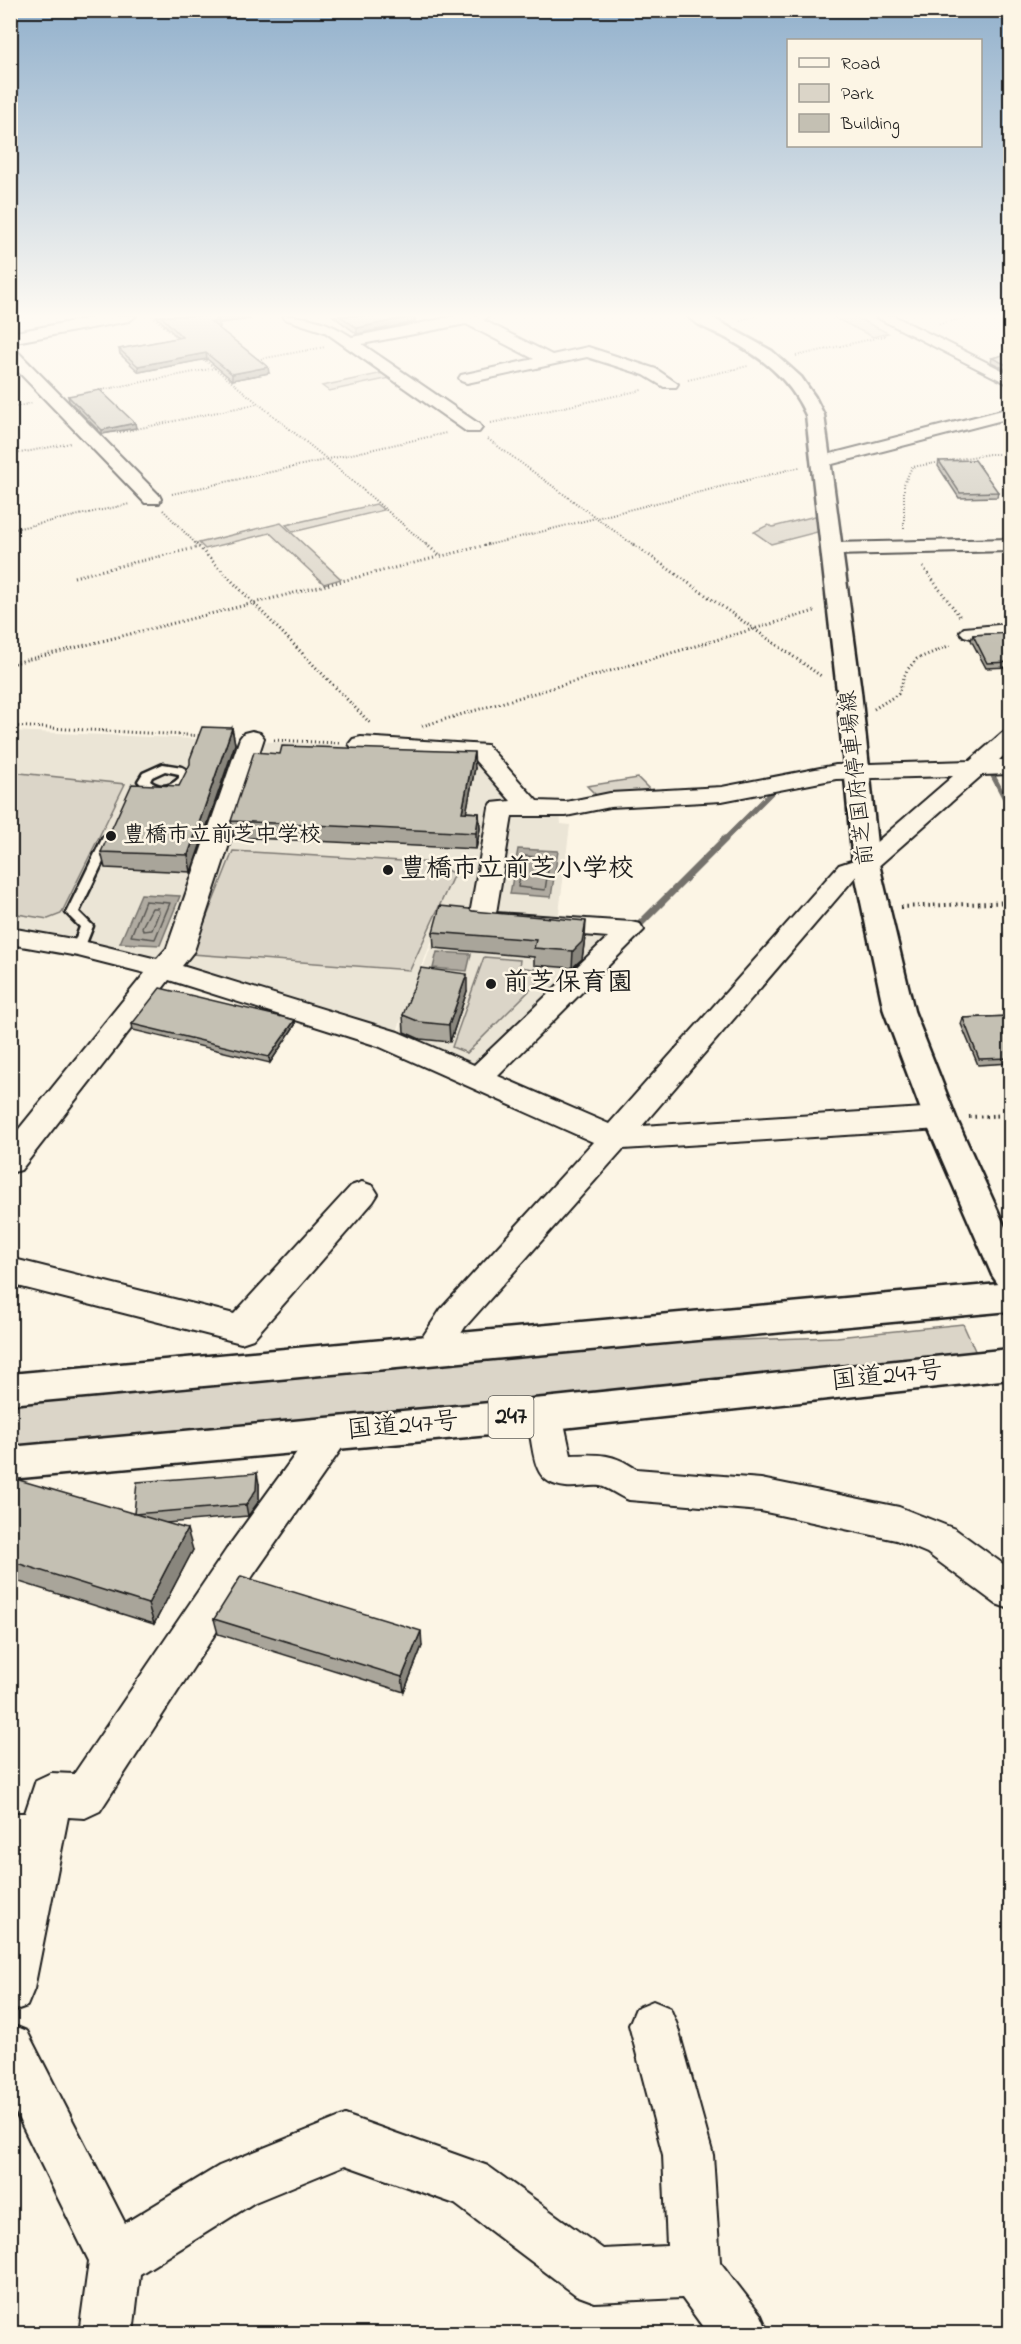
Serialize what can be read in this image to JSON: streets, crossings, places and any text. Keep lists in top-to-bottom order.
{
  "streets": {
    "main road": ["前芝国府停車場線", "国道247号", "247"]
  },
  "places": ["豊橋市立前芝中学校", "豊橋市立前芝小学校", "前芝保育園"],
  "legend": ["Road", "Park", "Building"]
}
